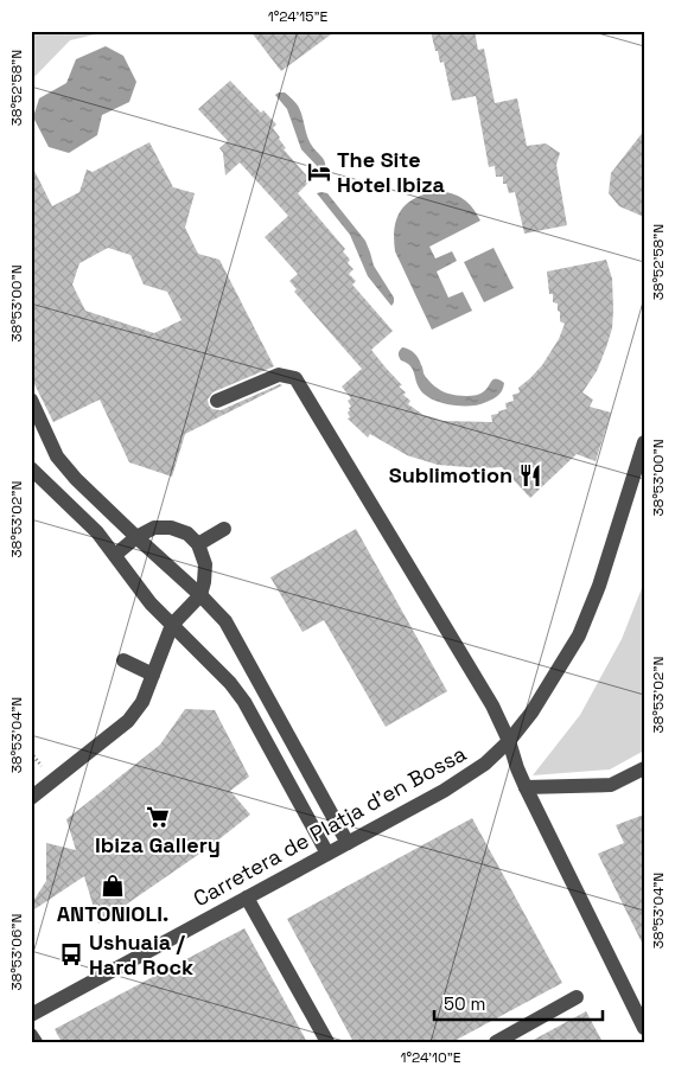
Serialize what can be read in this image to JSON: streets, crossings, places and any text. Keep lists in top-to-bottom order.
{
  "streets": {
    "street": ["Carretera de Platja d'en Bossa"]
  },
  "places": {
    "hotel": ["The Site Hotel Ibiza"],
    "restaurant": ["Sublimotion"],
    "supermarket": ["Ibiza Gallery"],
    "shop": ["ANTONIOLI."],
    "bus stop": ["Ushuaia / Hard Rock"]
  },
  "scale_bar": "50 m",
  "coordinates": [
    "1°24'15\"E",
    "38°52'58\"N",
    "38°53'00\"N",
    "38°53'02\"N",
    "38°53'04\"N",
    "38°53'06\"N",
    "1°24'10\"E"
  ]
}
